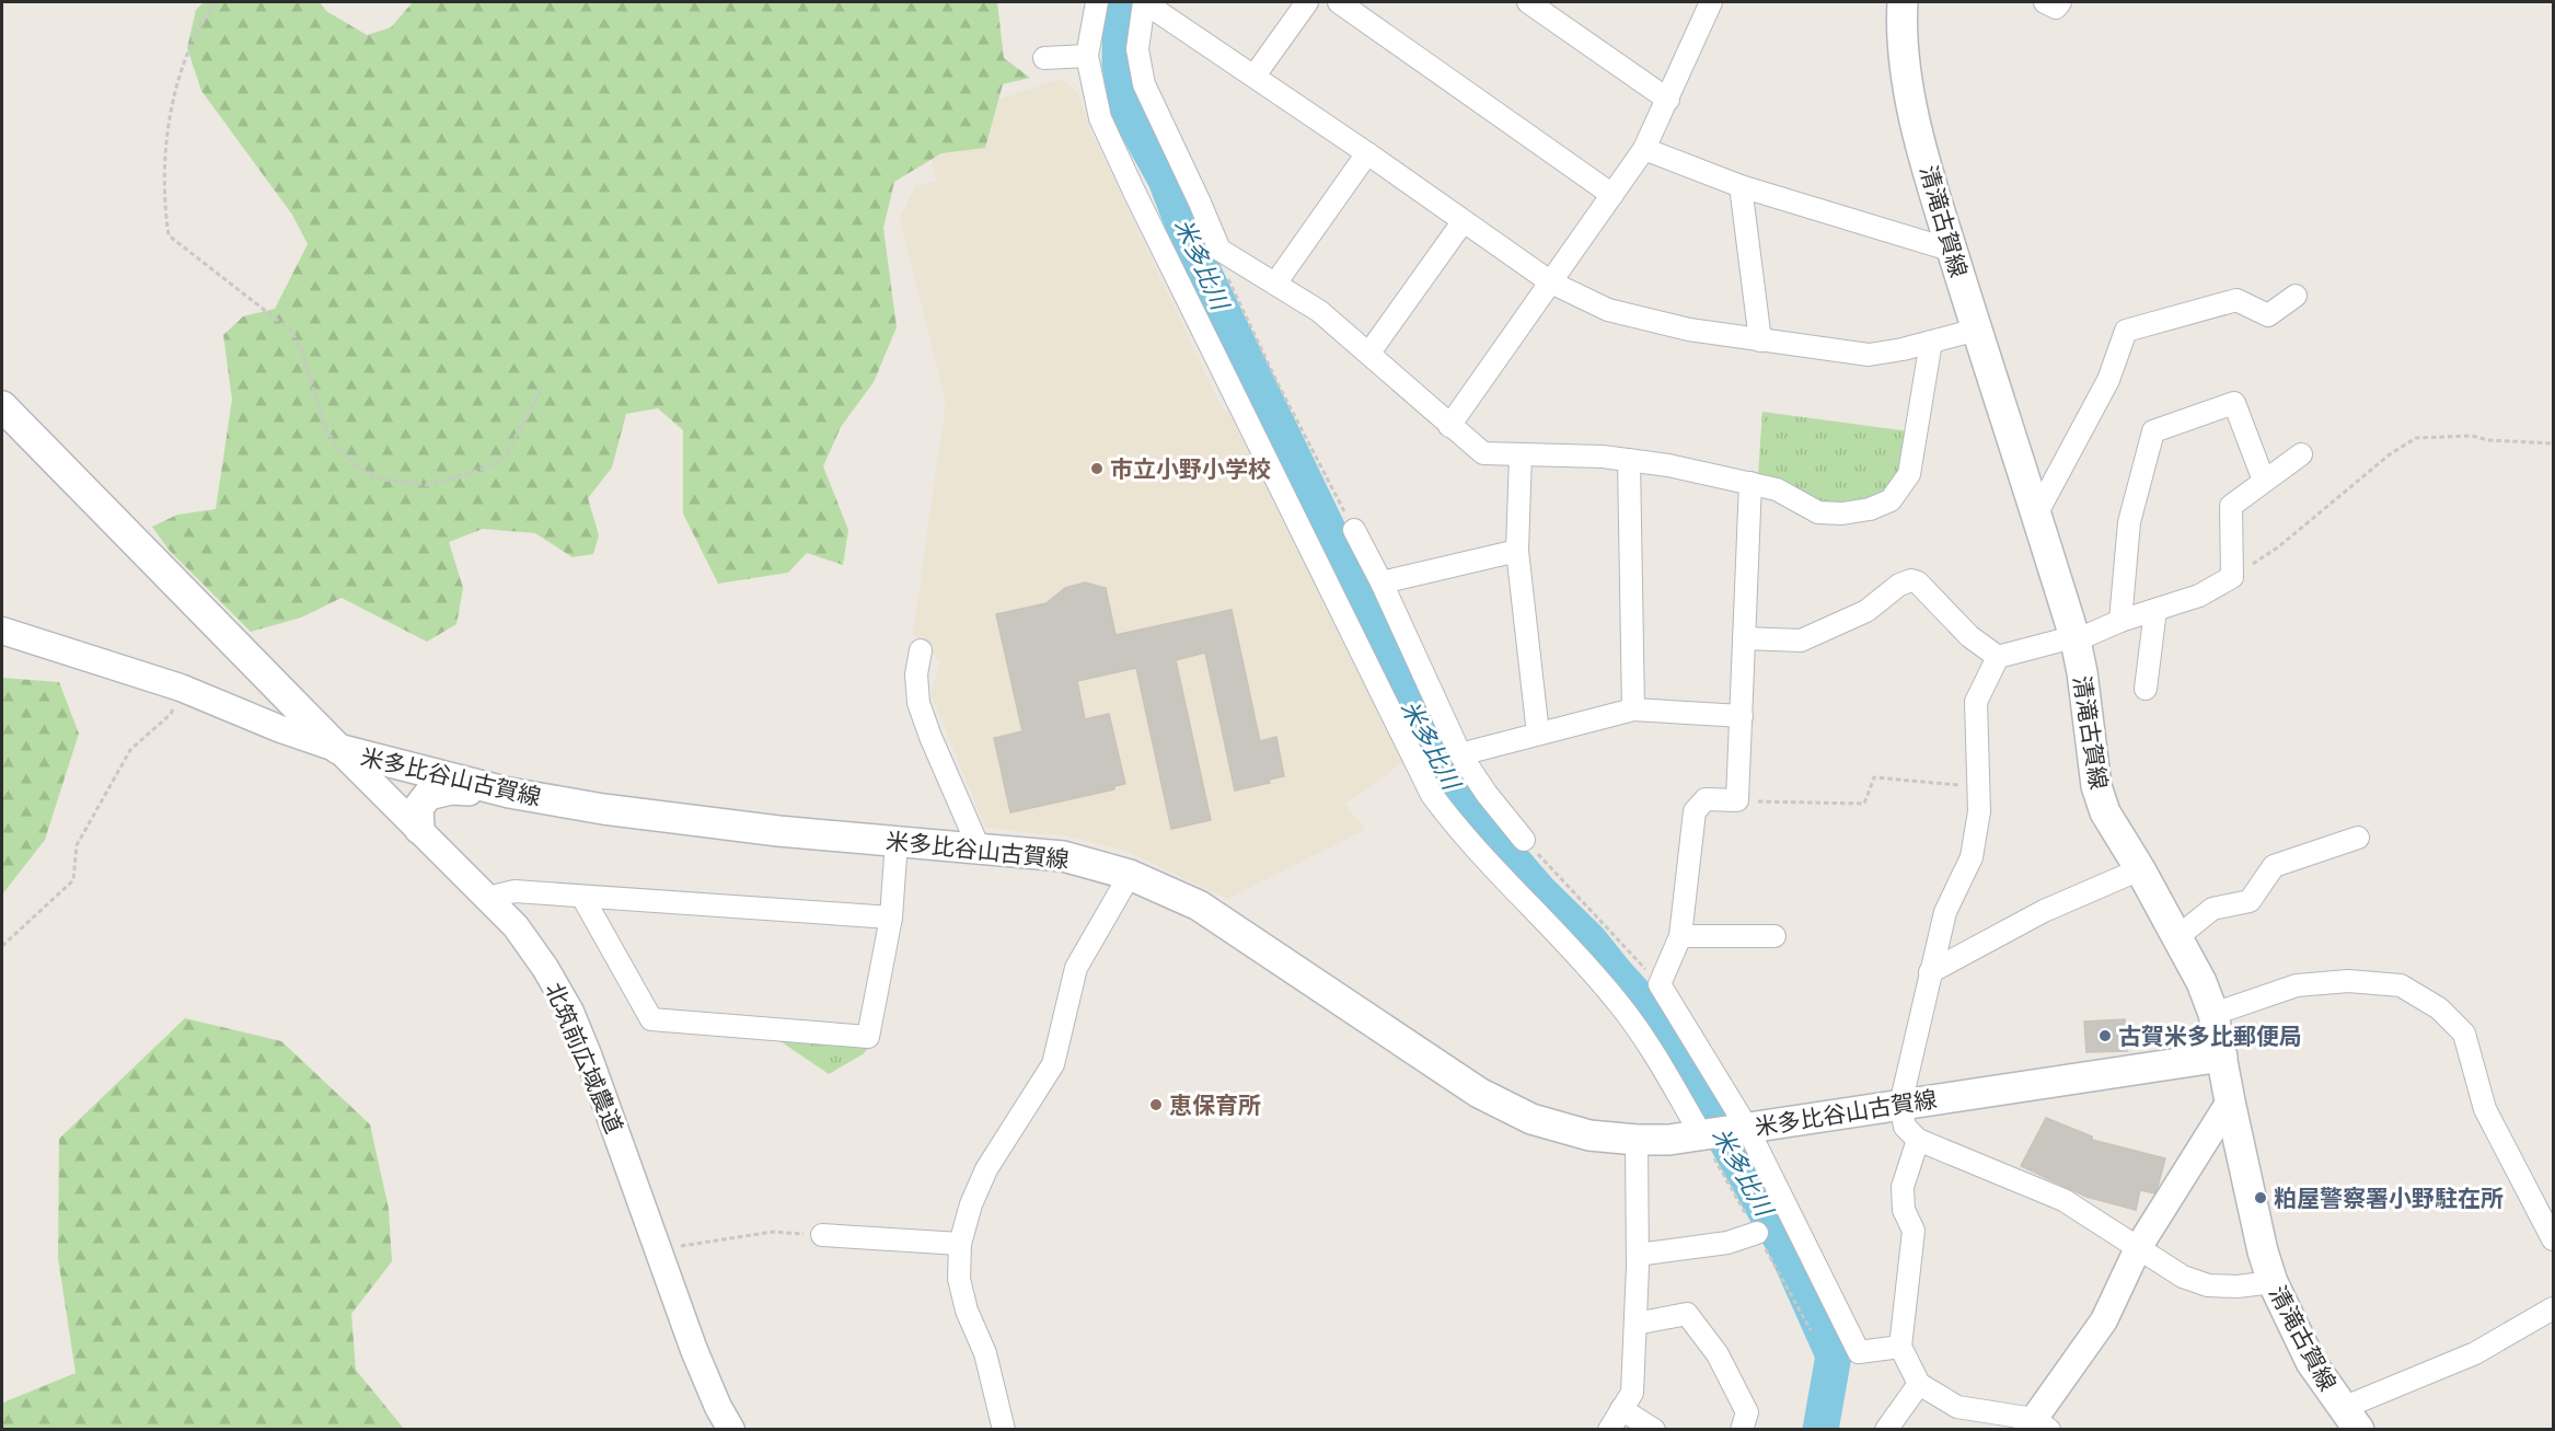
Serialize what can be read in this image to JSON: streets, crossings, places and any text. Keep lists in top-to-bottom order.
{
  "streets": {
    "main road": ["清滝古賀線", "米多比谷山古賀線"],
    "street": ["北筑前広域農道"]
  },
  "crossings": [
    ["清滝古賀線", "米多比谷山古賀線"],
    ["米多比谷山古賀線", "北筑前広域農道"]
  ],
  "water": ["米多比川"],
  "places": [
    "市立小野小学校",
    "古賀米多比郵便局",
    "恵保育所",
    "粕屋警察署小野駐在所"
  ]
}
